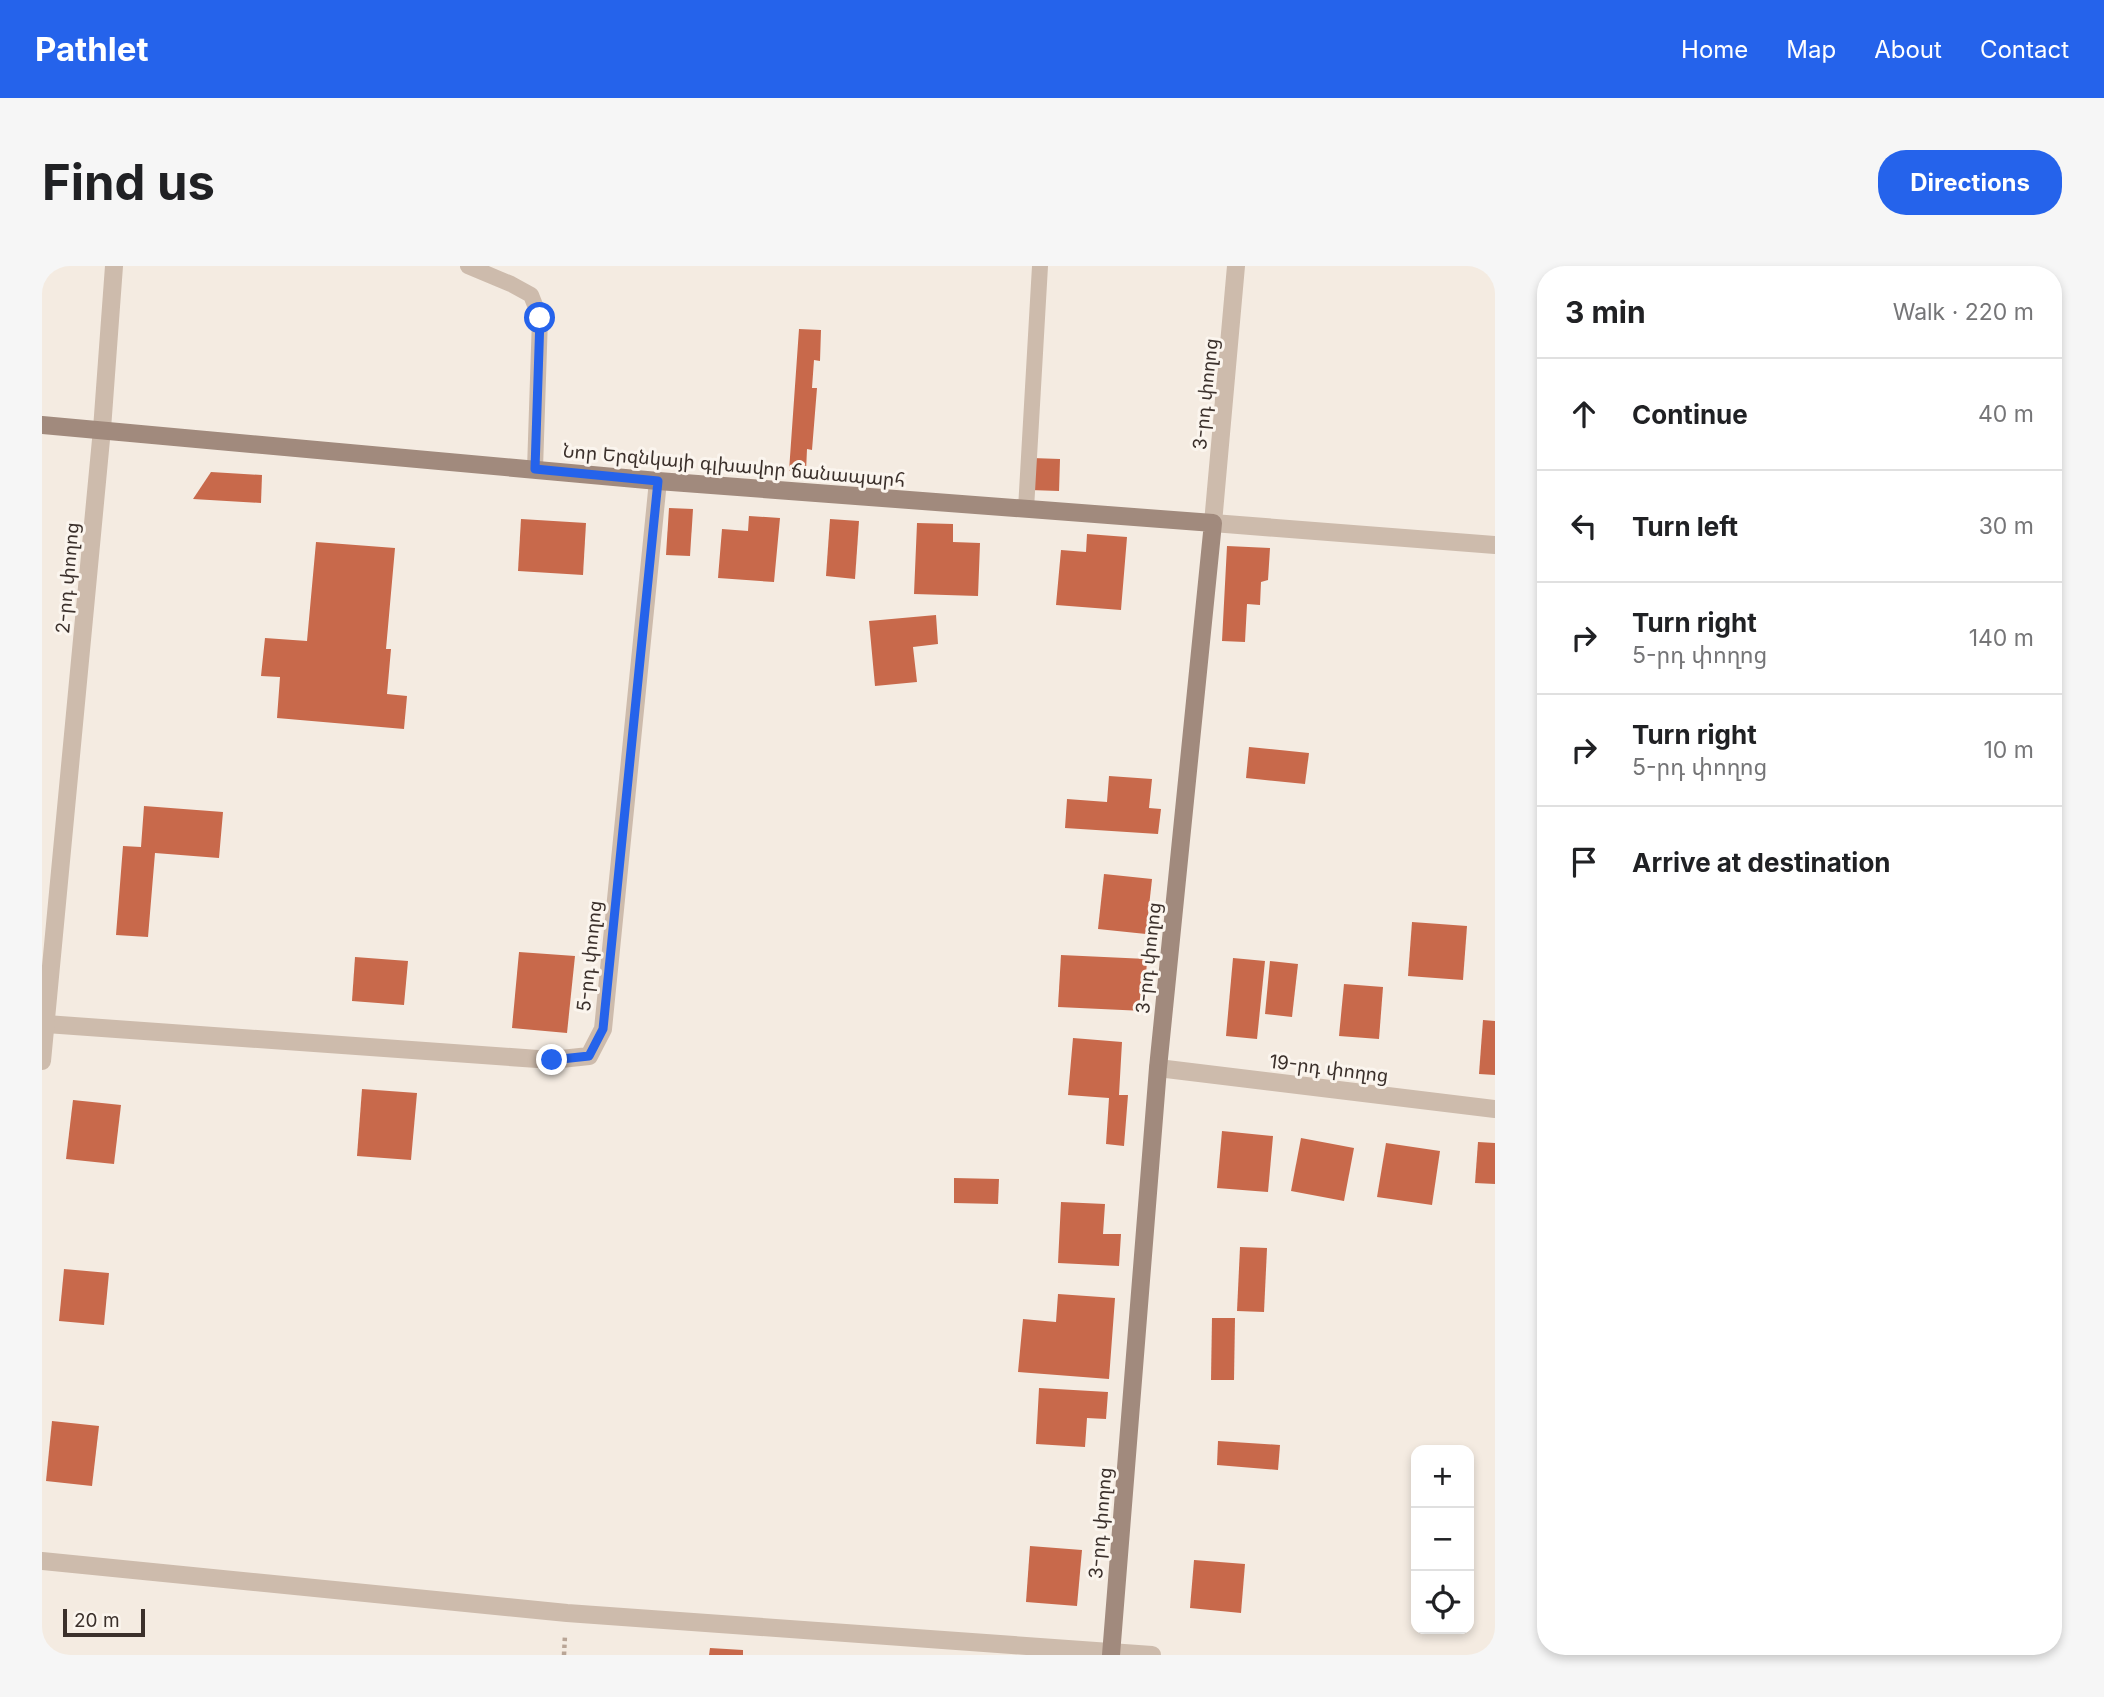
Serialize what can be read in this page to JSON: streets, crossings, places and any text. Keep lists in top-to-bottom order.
{
  "streets": {
    "street": [
      "3-րդ փողոց",
      "Նոր Երզնկայի գլխավոր ճանապարհ",
      "2-րդ փողոց",
      "5-րդ փողոց",
      "19-րդ փողոց"
    ]
  },
  "crossings": [
    ["3-րդ փողոց", "Նոր Երզնկայի գլխավոր ճանապարհ"],
    ["3-րդ փողոց", "19-րդ փողոց"],
    ["Նոր Երզնկայի գլխավոր ճանապարհ", "2-րդ փողոց"],
    ["Նոր Երզնկայի գլխավոր ճանապարհ", "5-րդ փողոց"],
    ["2-րդ փողոց", "5-րդ փողոց"]
  ],
  "scale_bar": "20 m",
  "page": {
    "header": "Pathlet",
    "nav": [
      "Home",
      "Map",
      "About",
      "Contact"
    ],
    "buttons": "Directions",
    "title": "Find us",
    "heading": ["3 min", "Walk · 220 m"],
    "list": [
      ["Continue", "40 m"],
      ["Turn left", "30 m"],
      ["Turn right", "5-րդ փողոց", "140 m"],
      ["Turn right", "5-րդ փողոց", "10 m"],
      "Arrive at destination"
    ],
    "map_buttons": ["+", "−"],
    "scale": "20 m"
  }
}
